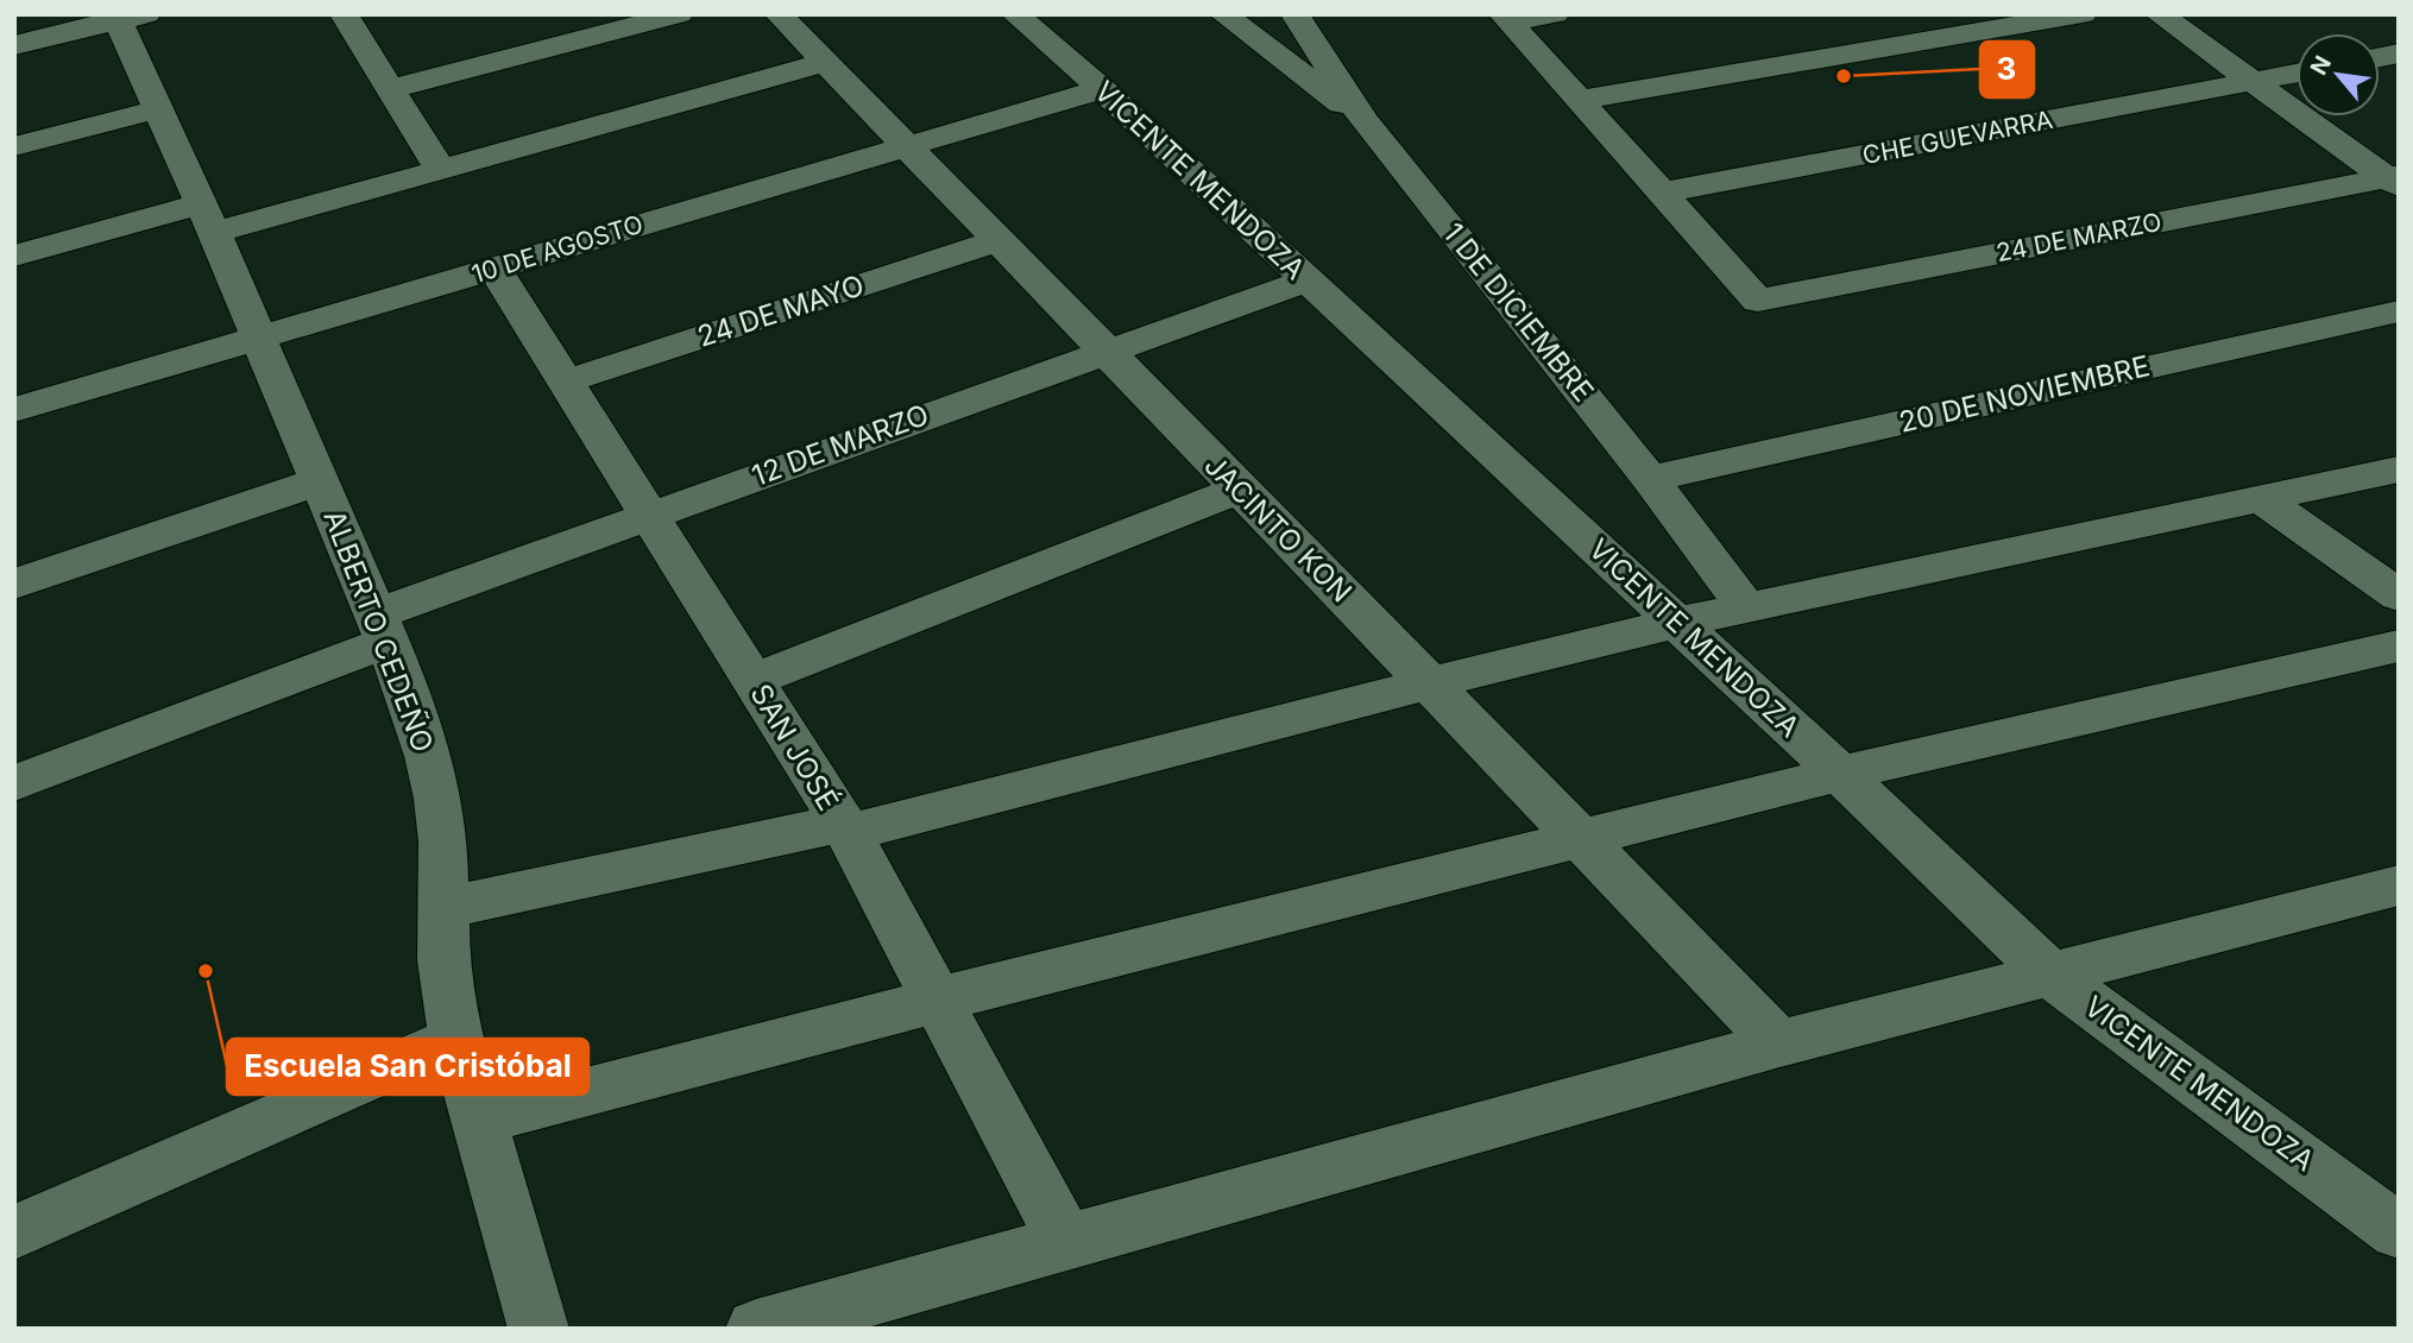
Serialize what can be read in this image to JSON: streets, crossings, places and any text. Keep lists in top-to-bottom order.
{
  "streets": {
    "street": [
      "CHE GUEVARRA",
      "VICENTE MENDOZA",
      "24 DE MARZO",
      "10 DE AGOSTO",
      "24 DE MAYO",
      "1 DE DICIEMBRE",
      "20 DE NOVIEMBRE",
      "12 DE MARZO",
      "JACINTO KON",
      "ALBERTO CEDEÑO",
      "SAN JOSÉ"
    ]
  },
  "crossings": [
    ["CHE GUEVARRA", "24 DE MARZO"],
    ["VICENTE MENDOZA", "10 DE AGOSTO"],
    ["VICENTE MENDOZA", "12 DE MARZO"],
    ["10 DE AGOSTO", "JACINTO KON"],
    ["10 DE AGOSTO", "ALBERTO CEDEÑO"],
    ["10 DE AGOSTO", "SAN JOSÉ"],
    ["24 DE MAYO", "JACINTO KON"],
    ["24 DE MAYO", "SAN JOSÉ"],
    ["1 DE DICIEMBRE", "20 DE NOVIEMBRE"],
    ["12 DE MARZO", "JACINTO KON"],
    ["12 DE MARZO", "ALBERTO CEDEÑO"],
    ["12 DE MARZO", "SAN JOSÉ"]
  ],
  "places": ["3", "Escuela San Cristóbal"],
  "north": "top left"
}
